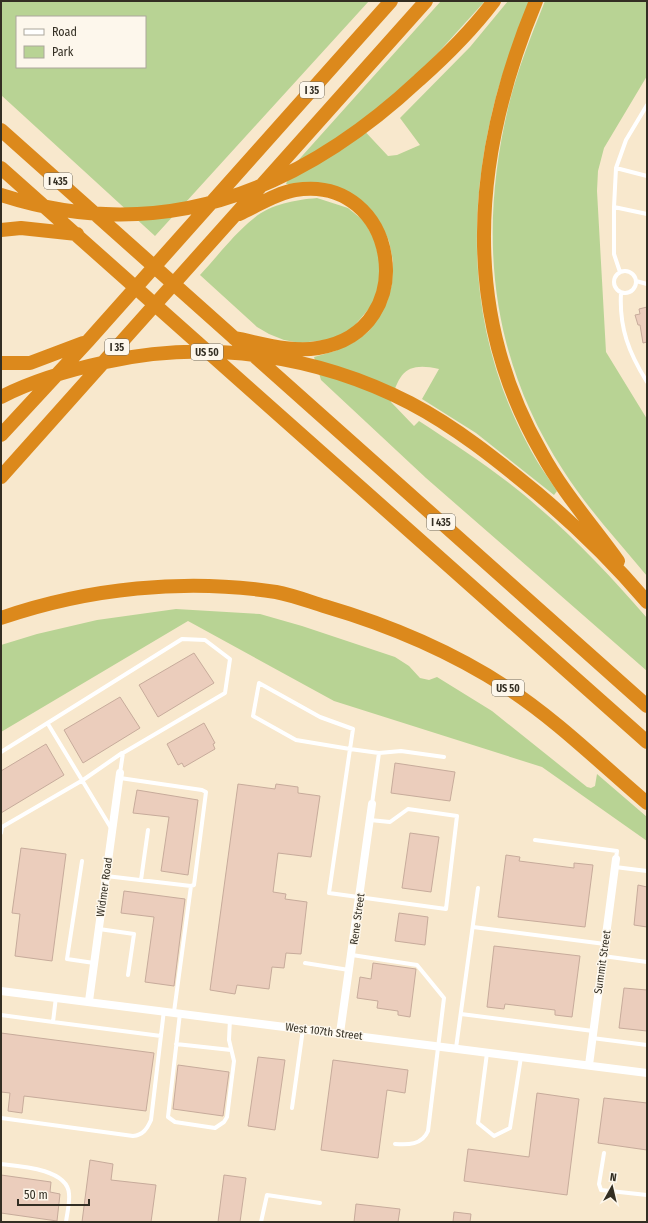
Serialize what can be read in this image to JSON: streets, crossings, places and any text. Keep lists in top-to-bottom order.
{
  "streets": {
    "highway": ["I 35", "I 435", "US 50"],
    "street": [
      "Widmer Road",
      "Rene Street",
      "Summit Street",
      "West 107th Street"
    ]
  },
  "crossings": [
    ["Widmer Road", "West 107th Street"],
    ["Rene Street", "West 107th Street"],
    ["Summit Street", "West 107th Street"]
  ],
  "legend": ["Road", "Park"],
  "scale_bar": "50 m",
  "north": "top"
}
